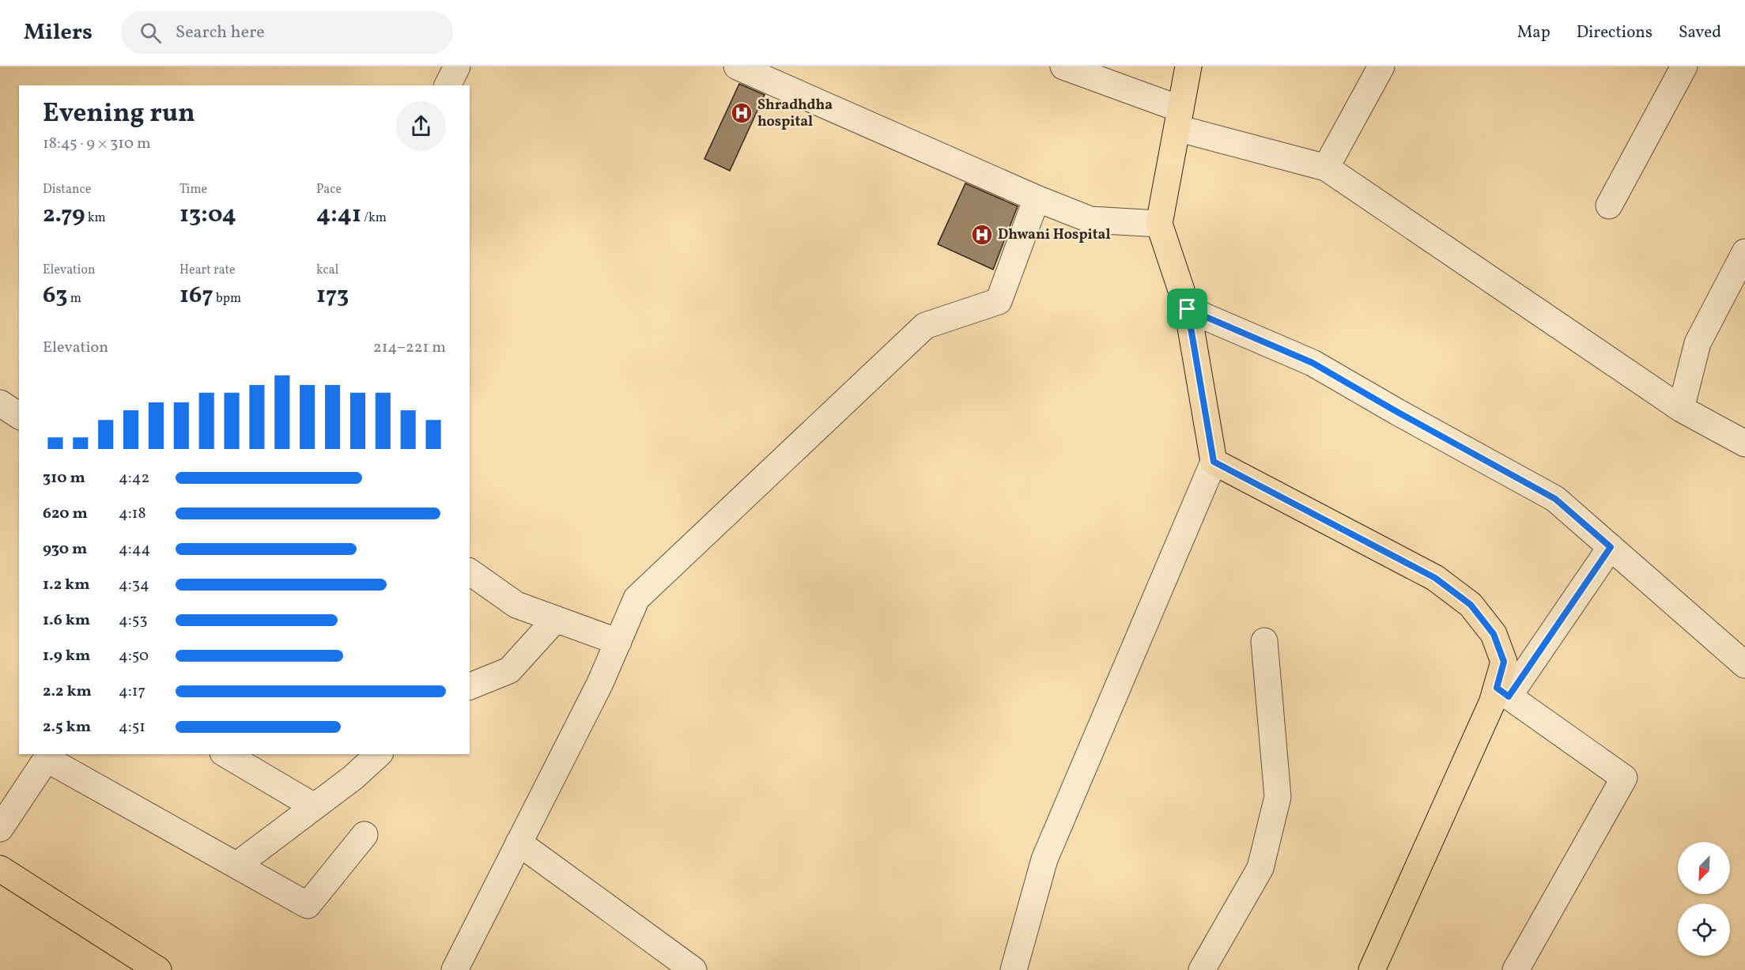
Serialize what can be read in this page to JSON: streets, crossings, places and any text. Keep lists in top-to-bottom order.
{
  "places": {
    "hospital": ["Shradhdha hospital", "Dhwani Hospital"]
  },
  "north": "bottom left",
  "page": {
    "header": "Milers",
    "search": "Search here",
    "nav": ["Map", "Directions", "Saved"],
    "heading": ["Evening run", "18:45 · 9 × 310 m"],
    "stats": [
      ["Distance", "2.79 km"],
      ["Time", "13:04"],
      ["Pace", "4:41 /km"],
      ["Elevation", "63 m"],
      ["Heart rate", "167 bpm"],
      ["kcal", "173"]
    ],
    "chart": ["Elevation", "214–221 m"],
    "list": [
      {
        "name": "310 m",
        "note": "4:42"
      },
      {
        "name": "620 m",
        "note": "4:18"
      },
      {
        "name": "930 m",
        "note": "4:44"
      },
      {
        "name": "1.2 km",
        "note": "4:34"
      },
      {
        "name": "1.6 km",
        "note": "4:53"
      },
      {
        "name": "1.9 km",
        "note": "4:50"
      },
      {
        "name": "2.2 km",
        "note": "4:17"
      },
      {
        "name": "2.5 km",
        "note": "4:51"
      }
    ]
  }
}
